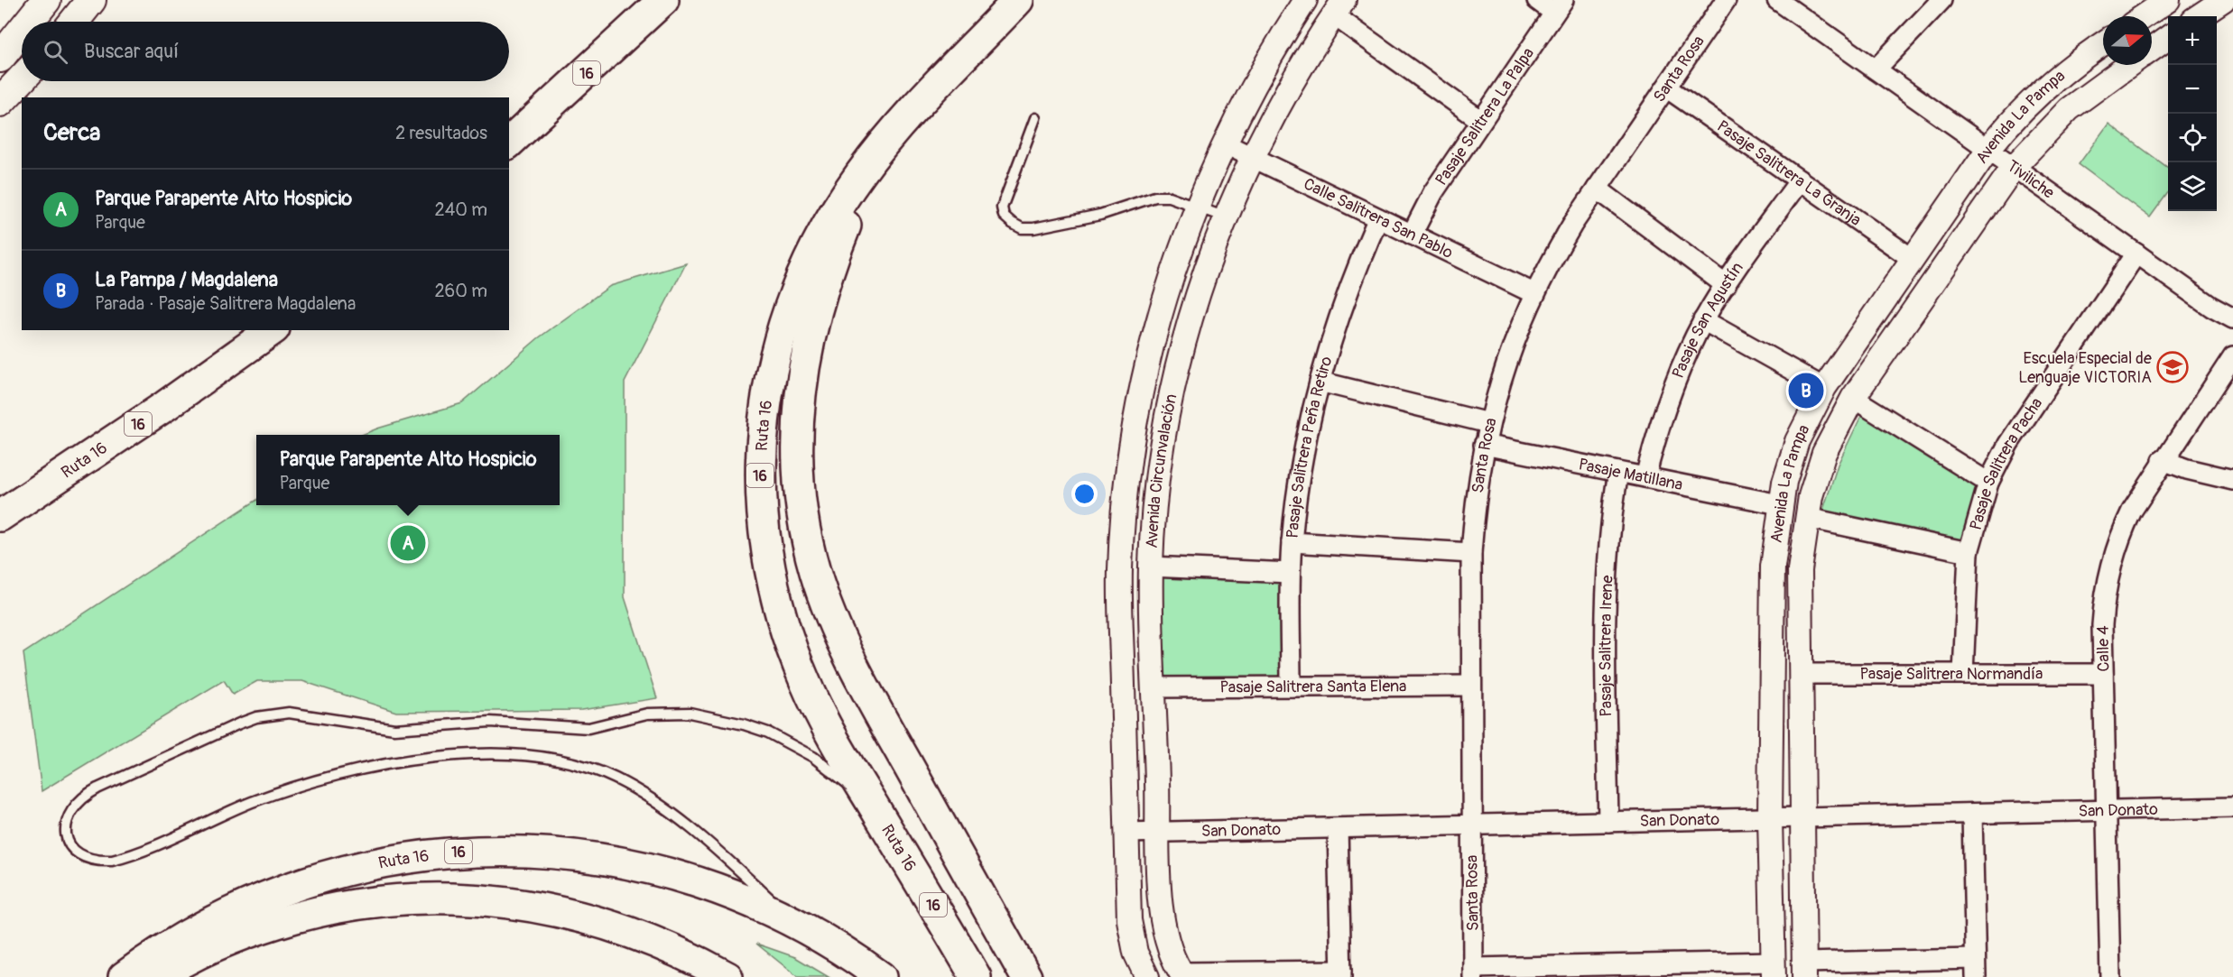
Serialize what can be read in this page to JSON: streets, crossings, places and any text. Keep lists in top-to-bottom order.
{
  "streets": {
    "highway": ["16", "Ruta 16"],
    "street": [
      "Santa Rosa",
      "Pasaje Salitrera La Palpa",
      "Avenida La Pampa",
      "Pasaje Salitrera La Granja",
      "Tiviliche",
      "Calle Salitrera San Pablo",
      "Pasaje San Agustín",
      "Pasaje Salitrera Peña Retiro",
      "Pasaje Salitrera Pacha",
      "Avenida Circunvalación",
      "Pasaje Matillana",
      "Pasaje Salitrera Irene",
      "Calle 4",
      "Pasaje Salitrera Normandía",
      "Pasaje Salitrera Santa Elena",
      "San Donato"
    ]
  },
  "crossings": [
    ["Santa Rosa", "Pasaje Salitrera La Granja"],
    ["Santa Rosa", "Calle Salitrera San Pablo"],
    ["Santa Rosa", "Pasaje Matillana"],
    ["Santa Rosa", "Pasaje Salitrera Santa Elena"],
    ["Santa Rosa", "San Donato"],
    ["Pasaje Salitrera La Palpa", "Calle Salitrera San Pablo"],
    ["Avenida La Pampa", "Pasaje Salitrera La Granja"],
    ["Avenida La Pampa", "Tiviliche"],
    ["Avenida La Pampa", "Pasaje Matillana"],
    ["Avenida La Pampa", "Pasaje Salitrera Normandía"],
    ["Avenida La Pampa", "San Donato"],
    ["Pasaje Salitrera La Granja", "Pasaje San Agustín"],
    ["Tiviliche", "Pasaje Salitrera Pacha"],
    ["Calle Salitrera San Pablo", "Pasaje Salitrera Peña Retiro"],
    ["Calle Salitrera San Pablo", "Avenida Circunvalación"],
    ["Pasaje San Agustín", "Pasaje Matillana"],
    ["Pasaje Salitrera Peña Retiro", "Pasaje Salitrera Santa Elena"],
    ["Pasaje Salitrera Pacha", "Pasaje Salitrera Normandía"],
    ["Avenida Circunvalación", "Pasaje Salitrera Santa Elena"],
    ["Avenida Circunvalación", "San Donato"],
    ["Pasaje Matillana", "Pasaje Salitrera Irene"],
    ["Pasaje Salitrera Irene", "San Donato"],
    ["Calle 4", "Pasaje Salitrera Normandía"],
    ["Calle 4", "San Donato"]
  ],
  "places": {
    "school or university": ["Escuela Especial de Lenguaje VICTORIA"]
  },
  "north": "right",
  "page": {
    "map_buttons": ["+", "−"],
    "search": "Buscar aquí",
    "heading": ["Cerca", "2 resultados"],
    "list": [
      {
        "mark": "A",
        "name": "Parque Parapente Alto Hospicio",
        "note": "Parque",
        "value": "240 m"
      },
      {
        "mark": "B",
        "name": "La Pampa / Magdalena",
        "note": "Parada · Pasaje Salitrera Magdalena",
        "value": "260 m"
      }
    ],
    "pins": ["B", "A"],
    "popup": ["Parque Parapente Alto Hospicio", "Parque"]
  }
}
